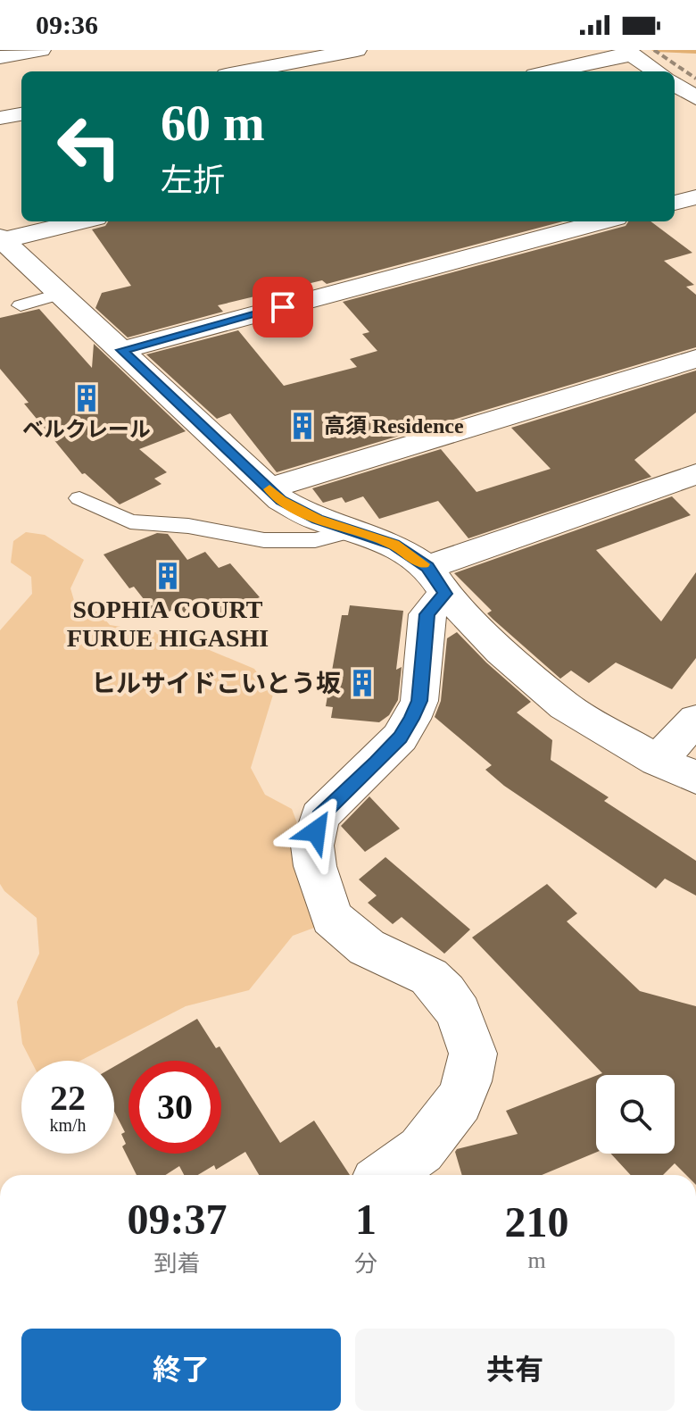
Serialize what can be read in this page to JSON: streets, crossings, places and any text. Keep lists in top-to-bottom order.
{
  "places": {
    "building": [
      "ベルクレール",
      "高須 Residence",
      "SOPHIA COURT FURUE HIGASHI",
      "ヒルサイドこいとう坂"
    ]
  },
  "page": {
    "status": "09:36",
    "turn": ["60 m", "左折"],
    "speed": "22 km/h",
    "limit": "30",
    "eta": [
      "09:37",
      "到着",
      "1",
      "分",
      "210",
      "m"
    ],
    "buttons": ["終了", "共有"]
  }
}
